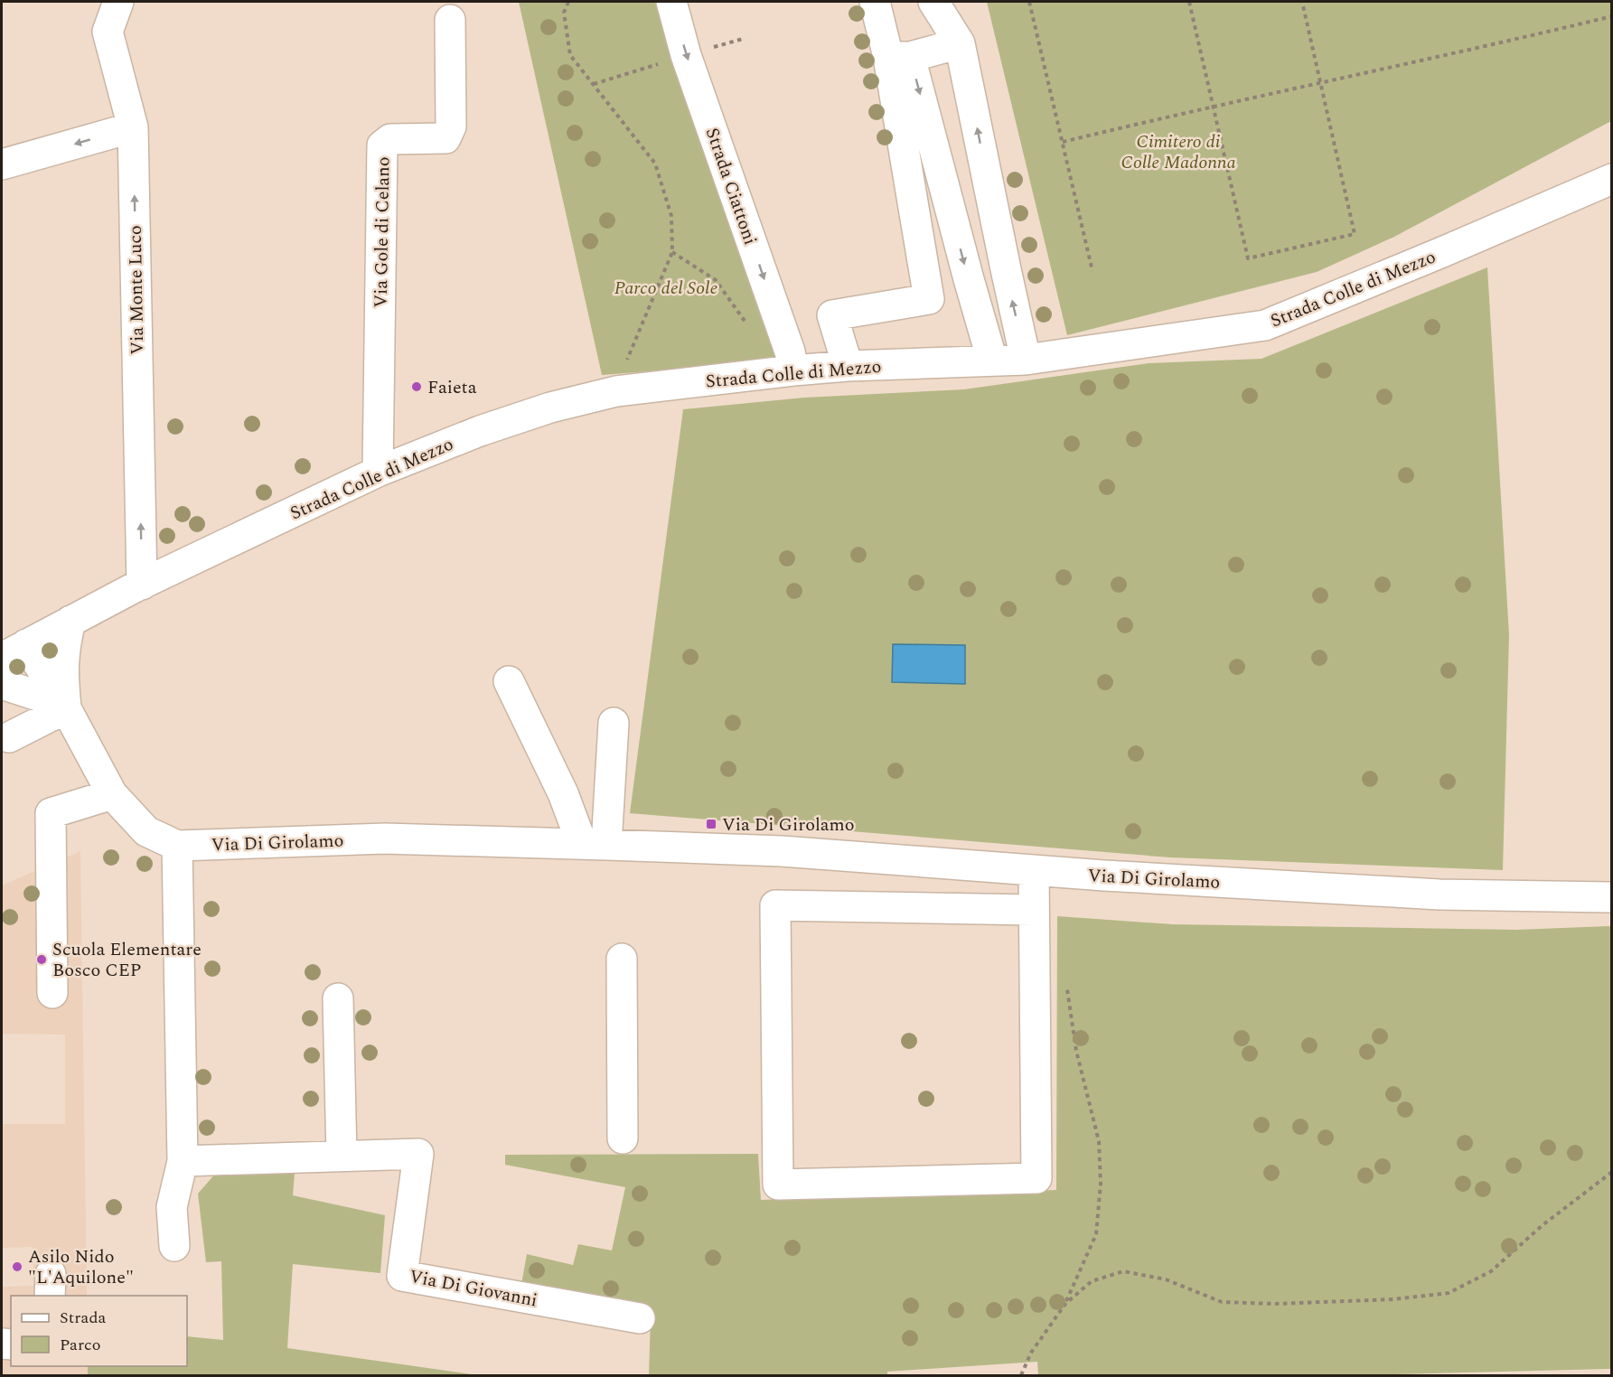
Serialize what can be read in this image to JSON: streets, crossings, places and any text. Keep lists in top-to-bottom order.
{
  "streets": {
    "street": [
      "Strada Ciattoni",
      "Via Gole di Celano",
      "Strada Colle di Mezzo",
      "Via Monte Luco",
      "Via Di Girolamo",
      "Via Di Giovanni"
    ]
  },
  "crossings": [
    ["Strada Ciattoni", "Strada Colle di Mezzo"],
    ["Via Gole di Celano", "Strada Colle di Mezzo"],
    ["Strada Colle di Mezzo", "Via Monte Luco"],
    ["Strada Colle di Mezzo", "Via Di Girolamo"]
  ],
  "one_way": ["Via Monte Luco"],
  "parks": ["Cimitero di Colle Madonna", "Parco del Sole"],
  "places": {
    "other": ["Faieta", "Scuola Elementare Bosco CEP", "Asilo Nido \"L'Aquilone\""],
    "transit": ["Via Di Girolamo"]
  },
  "legend": ["Strada", "Parco"]
}
